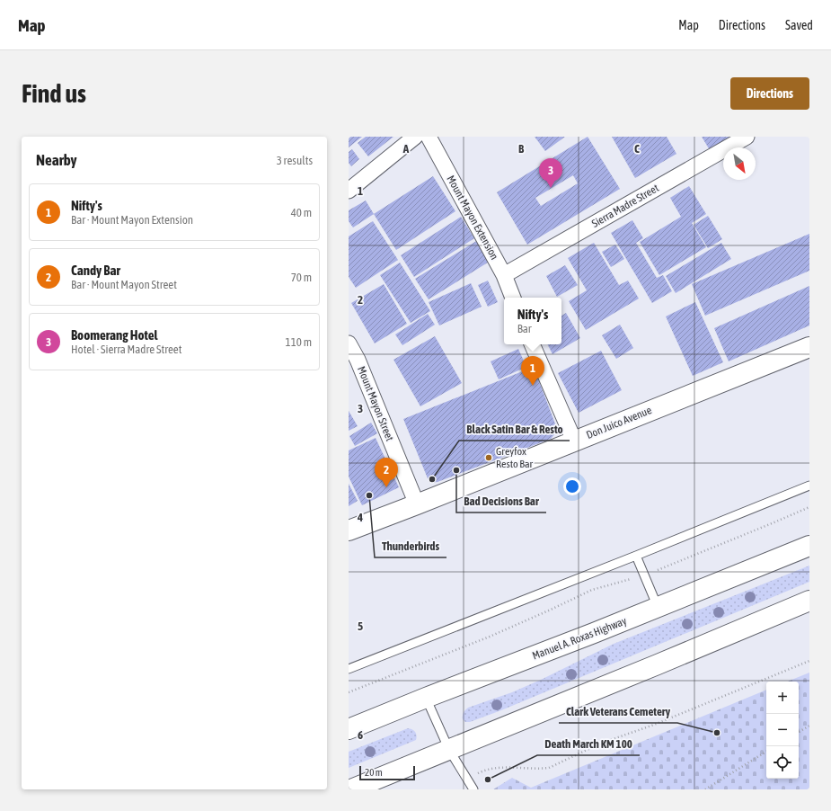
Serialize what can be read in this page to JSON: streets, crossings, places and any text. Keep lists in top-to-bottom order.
{
  "streets": {
    "main road": ["Don Juico Avenue", "Manuel A. Roxas Highway"],
    "street": ["Sierra Madre Street", "Mount Mayon Extension", "Mount Mayon Street"]
  },
  "crossings": [
    ["Sierra Madre Street", "Mount Mayon Extension"],
    ["Mount Mayon Street", "Don Juico Avenue"]
  ],
  "places": [
    "Greyfox Resto Bar",
    "Bad Decisions Bar",
    "Black Satin Bar & Resto",
    "Thunderbirds",
    "Clark Veterans Cemetery",
    "Death March KM 100"
  ],
  "scale_bar": "20 m",
  "north": "bottom right",
  "page": {
    "header": "Map",
    "nav": ["Map", "Directions", "Saved"],
    "buttons": "Directions",
    "title": "Find us",
    "heading": ["Nearby", "3 results"],
    "pins": ["3", "1", "2"],
    "list": [
      {
        "mark": "1",
        "name": "Nifty's",
        "note": "Bar · Mount Mayon Extension",
        "value": "40 m"
      },
      {
        "mark": "2",
        "name": "Candy Bar",
        "note": "Bar · Mount Mayon Street",
        "value": "70 m"
      },
      {
        "mark": "3",
        "name": "Boomerang Hotel",
        "note": "Hotel · Sierra Madre Street",
        "value": "110 m"
      }
    ],
    "popup": ["Nifty's", "Bar"],
    "map_buttons": ["+", "−"],
    "scale": "20 m"
  },
  "grid": {
    "columns": ["A", "B", "C"],
    "rows": [
      "1",
      "2",
      "3",
      "4",
      "5",
      "6"
    ]
  }
}
